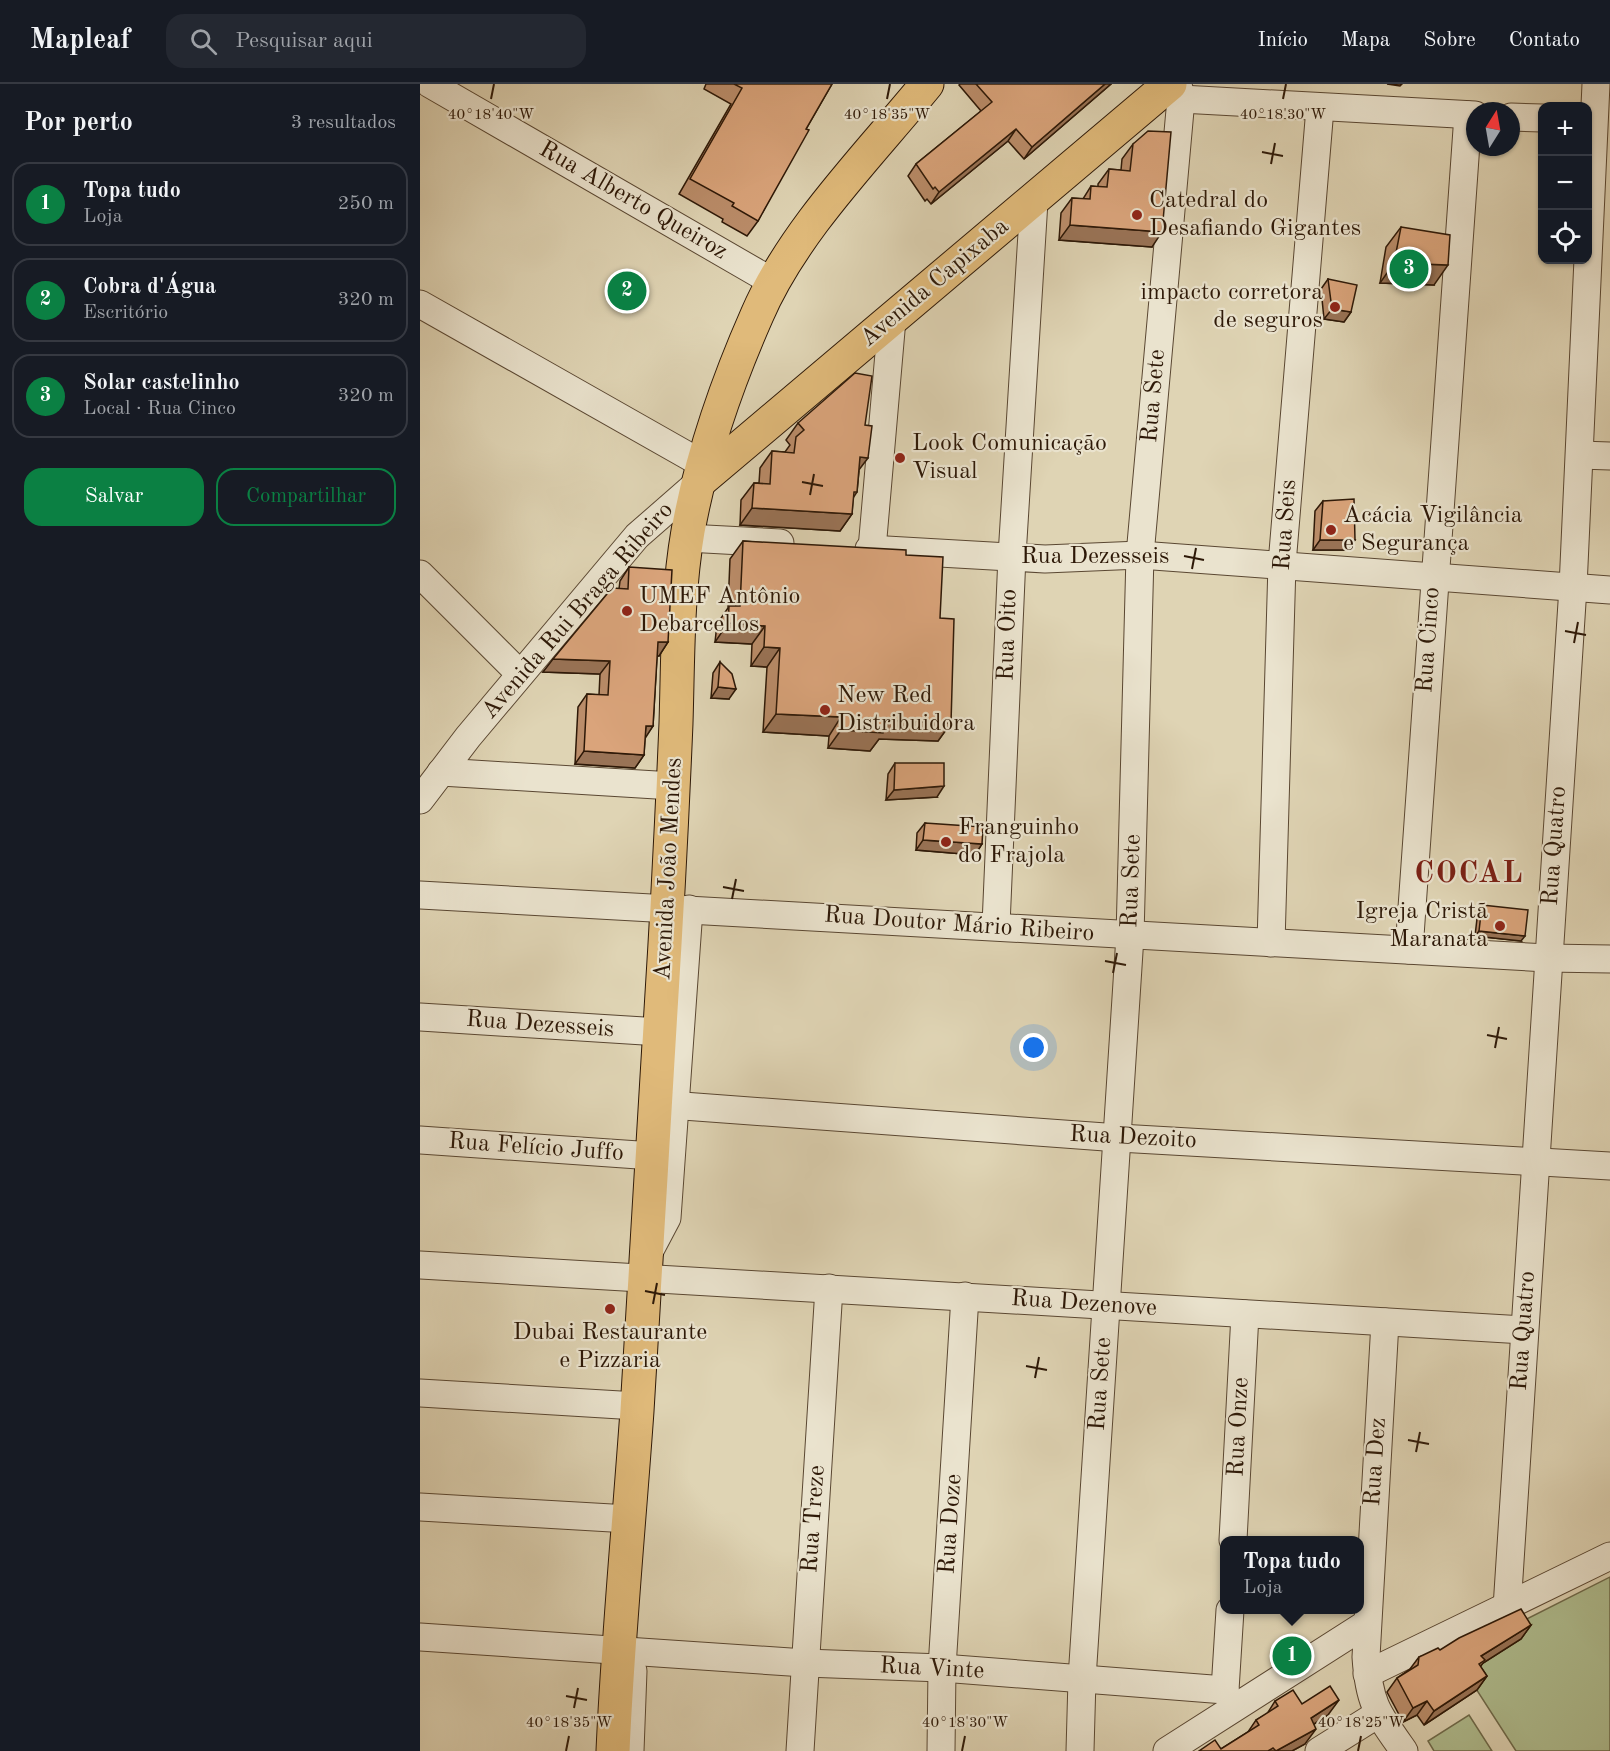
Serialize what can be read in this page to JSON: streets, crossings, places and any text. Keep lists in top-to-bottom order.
{
  "streets": {
    "main road": ["Avenida Capixaba", "Avenida João Mendes"],
    "street": [
      "Rua Alberto Queiroz",
      "Rua Sete",
      "Rua Seis",
      "Rua Dezesseis",
      "Avenida Rui Braga Ribeiro",
      "Rua Oito",
      "Rua Cinco",
      "Rua Quatro",
      "Rua Doutor Mário Ribeiro",
      "Rua Dezoito",
      "Rua Felício Juffo",
      "Rua Dezenove",
      "Rua Onze",
      "Rua Dez",
      "Rua Treze",
      "Rua Doze",
      "Rua Vinte"
    ]
  },
  "crossings": [
    ["Avenida Capixaba", "Rua Sete"],
    ["Avenida Capixaba", "Rua Dezesseis"],
    ["Avenida Capixaba", "Avenida Rui Braga Ribeiro"],
    ["Avenida Capixaba", "Rua Oito"],
    ["Avenida Capixaba", "Avenida João Mendes"],
    ["Rua Sete", "Rua Dezesseis"],
    ["Rua Sete", "Rua Doutor Mário Ribeiro"],
    ["Rua Sete", "Rua Dezoito"],
    ["Rua Sete", "Rua Dezenove"],
    ["Rua Sete", "Rua Vinte"],
    ["Rua Seis", "Rua Dezesseis"],
    ["Rua Seis", "Rua Doutor Mário Ribeiro"],
    ["Rua Dezesseis", "Rua Oito"],
    ["Rua Dezesseis", "Rua Cinco"],
    ["Rua Dezesseis", "Rua Quatro"],
    ["Rua Dezesseis", "Avenida João Mendes"],
    ["Avenida Rui Braga Ribeiro", "Avenida João Mendes"],
    ["Rua Oito", "Rua Doutor Mário Ribeiro"],
    ["Rua Cinco", "Rua Doutor Mário Ribeiro"],
    ["Rua Quatro", "Rua Doutor Mário Ribeiro"],
    ["Rua Quatro", "Rua Dezoito"],
    ["Rua Quatro", "Rua Dezenove"],
    ["Avenida João Mendes", "Rua Doutor Mário Ribeiro"],
    ["Avenida João Mendes", "Rua Dezoito"],
    ["Avenida João Mendes", "Rua Felício Juffo"],
    ["Avenida João Mendes", "Rua Dezenove"],
    ["Avenida João Mendes", "Rua Vinte"],
    ["Rua Dezenove", "Rua Onze"],
    ["Rua Dezenove", "Rua Dez"],
    ["Rua Dezenove", "Rua Treze"],
    ["Rua Dezenove", "Rua Doze"],
    ["Rua Treze", "Rua Vinte"],
    ["Rua Doze", "Rua Vinte"]
  ],
  "districts": ["COCAL"],
  "places": [
    "Catedral do Desafiando Gigantes",
    "impacto corretora de seguros",
    "Look Comunicação Visual",
    "Acácia Vigilância e Segurança",
    "UMEF Antônio Debarcellos",
    "New Red Distribuidora",
    "Franguinho do Frajola",
    "Igreja Cristã Maranata",
    "Dubai Restaurante e Pizzaria"
  ],
  "north": "top",
  "page": {
    "header": "Mapleaf",
    "search": "Pesquisar aqui",
    "nav": [
      "Início",
      "Mapa",
      "Sobre",
      "Contato"
    ],
    "heading": ["Por perto", "3 resultados"],
    "map_buttons": ["+", "−"],
    "list": [
      {
        "mark": "1",
        "name": "Topa tudo",
        "note": "Loja",
        "value": "250 m"
      },
      {
        "mark": "2",
        "name": "Cobra d'Água",
        "note": "Escritório",
        "value": "320 m"
      },
      {
        "mark": "3",
        "name": "Solar castelinho",
        "note": "Local · Rua Cinco",
        "value": "320 m"
      }
    ],
    "pins": ["3", "2", "1"],
    "buttons": ["Salvar", "Compartilhar"],
    "popup": ["Topa tudo", "Loja"]
  },
  "coordinates": [
    "40°18'35\"W",
    "40°18'30\"W",
    "40°18'40\"W",
    "40°18'25\"W"
  ]
}
